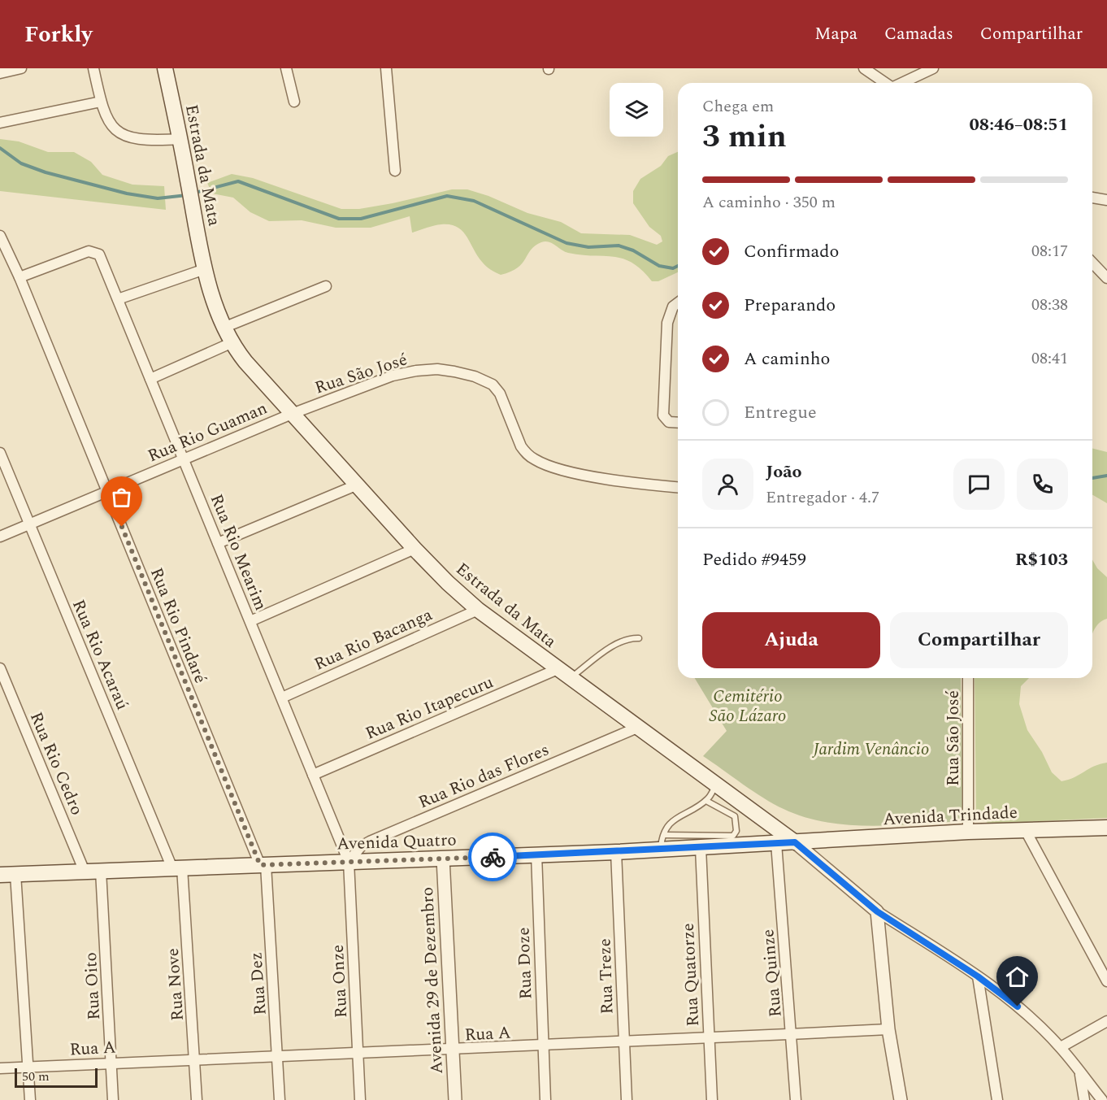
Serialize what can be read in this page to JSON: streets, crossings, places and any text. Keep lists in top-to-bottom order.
{
  "streets": {
    "main road": ["Estrada da Mata", "Avenida Trindade", "Avenida Quatro"],
    "street": [
      "Rua São José",
      "Rua Rio Guaman",
      "Rua Rio Mearim",
      "Rua Rio Pindaré",
      "Rua Rio Bacanga",
      "Rua Rio Acaraú",
      "Rua Rio Itapecuru",
      "Rua Rio Cedro",
      "Rua Rio das Flores",
      "Rua Doze",
      "Rua Quinze",
      "Rua Quatorze",
      "Rua Treze",
      "Avenida 29 de Dezembro",
      "Rua Onze",
      "Rua Dez",
      "Rua Nove",
      "Rua Oito",
      "Rua A"
    ]
  },
  "crossings": [
    ["Estrada da Mata", "Rua São José"],
    ["Estrada da Mata", "Rua Rio Guaman"],
    ["Estrada da Mata", "Rua Rio Bacanga"],
    ["Estrada da Mata", "Rua Rio Itapecuru"],
    ["Estrada da Mata", "Rua Rio das Flores"],
    ["Estrada da Mata", "Avenida Trindade"],
    ["Estrada da Mata", "Avenida Quatro"],
    ["Rua São José", "Rua Rio Guaman"],
    ["Rua São José", "Avenida Trindade"],
    ["Rua Rio Guaman", "Rua Rio Mearim"],
    ["Rua Rio Guaman", "Rua Rio Pindaré"],
    ["Rua Rio Guaman", "Rua Rio Acaraú"],
    ["Rua Rio Mearim", "Rua Rio Pindaré"],
    ["Rua Rio Mearim", "Rua Rio Bacanga"],
    ["Rua Rio Mearim", "Rua Rio Itapecuru"],
    ["Rua Rio Mearim", "Rua Rio das Flores"],
    ["Rua Rio Mearim", "Avenida Quatro"],
    ["Rua Rio Mearim", "Rua Onze"],
    ["Rua Rio Pindaré", "Avenida Quatro"],
    ["Rua Rio Pindaré", "Rua Dez"],
    ["Rua Rio Acaraú", "Avenida Quatro"],
    ["Rua Rio Acaraú", "Rua Nove"],
    ["Rua Rio Cedro", "Avenida Quatro"],
    ["Rua Rio das Flores", "Avenida Quatro"],
    ["Rua Rio das Flores", "Rua Onze"],
    ["Avenida Trindade", "Avenida Quatro"],
    ["Avenida Quatro", "Rua Doze"],
    ["Avenida Quatro", "Rua Quinze"],
    ["Avenida Quatro", "Rua Quatorze"],
    ["Avenida Quatro", "Rua Treze"],
    ["Avenida Quatro", "Avenida 29 de Dezembro"],
    ["Avenida Quatro", "Rua Onze"],
    ["Avenida Quatro", "Rua Dez"],
    ["Avenida Quatro", "Rua Nove"],
    ["Avenida Quatro", "Rua Oito"],
    ["Rua Doze", "Rua A"],
    ["Rua Quinze", "Rua A"],
    ["Rua Quatorze", "Rua A"],
    ["Rua Treze", "Rua A"],
    ["Avenida 29 de Dezembro", "Rua A"],
    ["Rua Onze", "Rua A"],
    ["Rua Dez", "Rua A"],
    ["Rua Nove", "Rua A"],
    ["Rua Oito", "Rua A"]
  ],
  "parks": ["Cemitério São Lázaro", "Jardim Venâncio"],
  "scale_bar": "50 m",
  "page": {
    "header": "Forkly",
    "nav": ["Mapa", "Camadas", "Compartilhar"],
    "heading": ["3 min", "Chega em", "08:46–08:51"],
    "panel": [
      "João",
      "Entregador · 4.7",
      "Pedido #9459",
      "R$103"
    ],
    "bar": "A caminho · 350 m",
    "list": [
      ["Confirmado", "08:17"],
      ["Preparando", "08:38"],
      ["A caminho", "08:41"],
      "Entregue"
    ],
    "buttons": ["Ajuda", "Compartilhar"],
    "scale": "50 m"
  }
}
